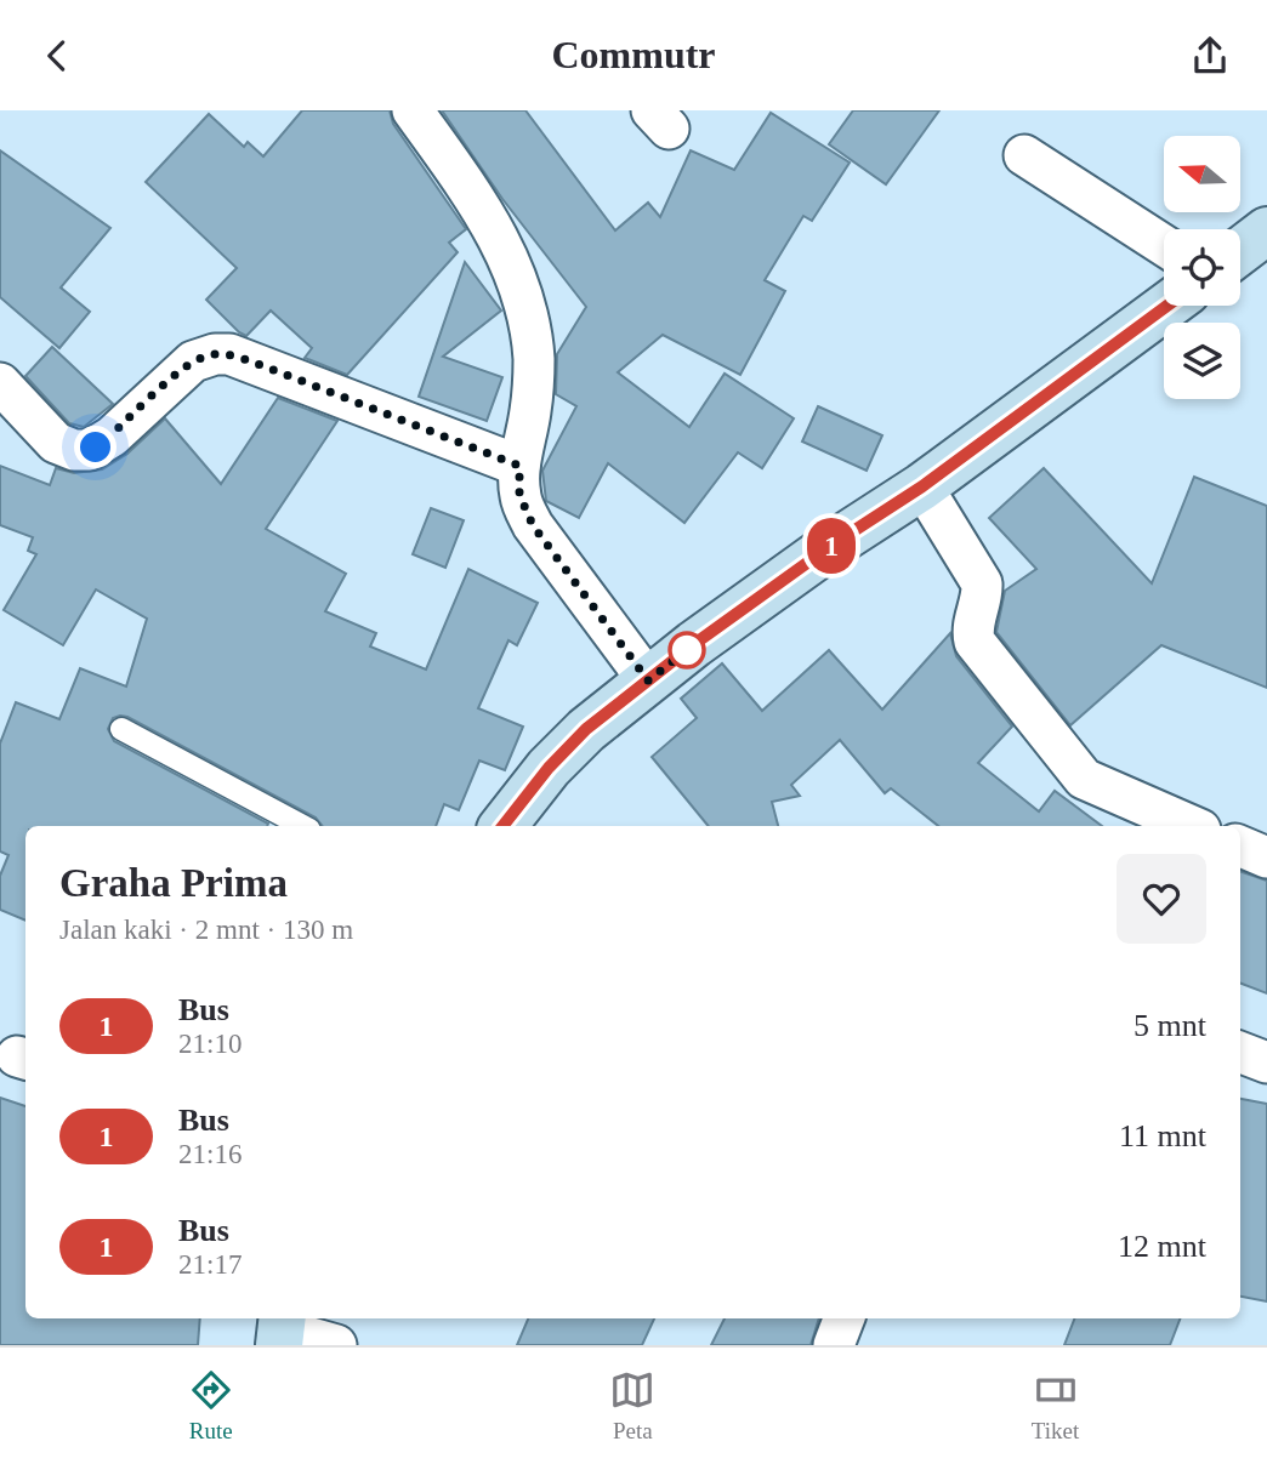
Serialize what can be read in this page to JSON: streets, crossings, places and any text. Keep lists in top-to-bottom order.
{
  "lines": ["bus line 1"],
  "north": "left",
  "page": {
    "header": "Commutr",
    "on_map": "1",
    "heading": ["Graha Prima", "Jalan kaki · 2 mnt · 130 m"],
    "list": [
      {
        "mark": "1",
        "name": "Bus",
        "note": "21:10",
        "value": "5 mnt"
      },
      {
        "mark": "1",
        "name": "Bus",
        "note": "21:16",
        "value": "11 mnt"
      },
      {
        "mark": "1",
        "name": "Bus",
        "note": "21:17",
        "value": "12 mnt"
      }
    ],
    "tabs": ["Rute", "Peta", "Tiket"]
  }
}
